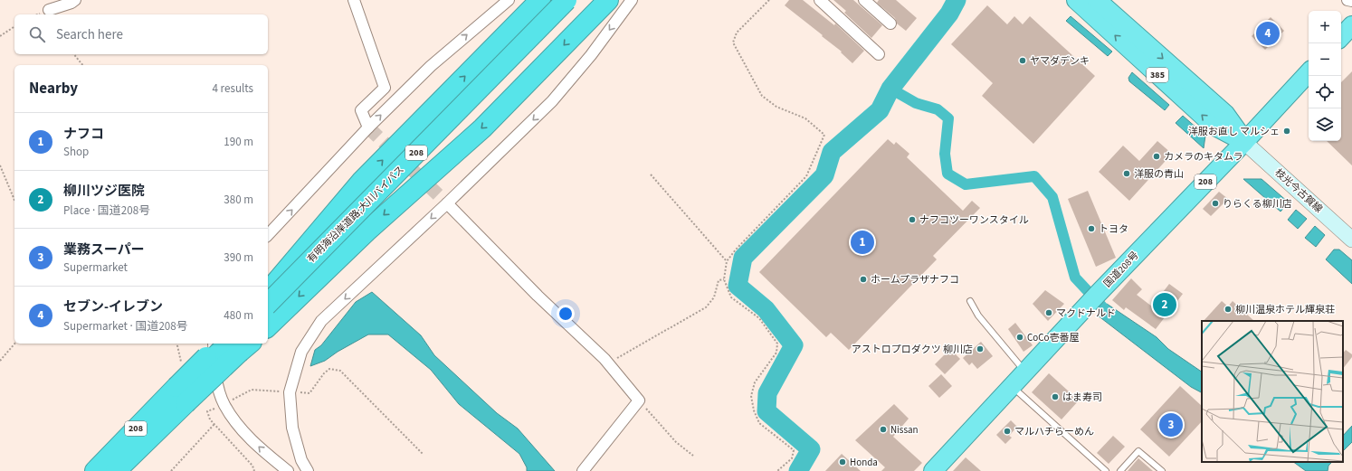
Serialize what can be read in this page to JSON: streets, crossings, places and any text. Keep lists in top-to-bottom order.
{
  "streets": {
    "highway": [
      "385",
      "208",
      "有明海沿岸道路;大川バイパス",
      "国道208号"
    ],
    "main road": ["枝光今古賀線"]
  },
  "crossings": [
    ["385", "枝光今古賀線"],
    ["385", "国道208号"],
    ["枝光今古賀線", "国道208号"]
  ],
  "places": [
    "ヤマダデンキ",
    "洋服お直し マルシェ",
    "カメラのキタムラ",
    "洋服の青山",
    "りらくる柳川店",
    "ナフコツーワンスタイル",
    "トヨタ",
    "ホームプラザナフコ",
    "柳川温泉ホテル輝泉荘",
    "マクドナルド",
    "CoCo壱番屋",
    "アストロプロダクツ 柳川店",
    "はま寿司",
    "Nissan",
    "マルハチらーめん",
    "Honda"
  ],
  "page": {
    "map_buttons": ["+", "−"],
    "search": "Search here",
    "pins": [
      "4",
      "1",
      "2",
      "3"
    ],
    "heading": ["Nearby", "4 results"],
    "list": [
      {
        "mark": "1",
        "name": "ナフコ",
        "note": "Shop",
        "value": "190 m"
      },
      {
        "mark": "2",
        "name": "柳川ツジ医院",
        "note": "Place · 国道208号",
        "value": "380 m"
      },
      {
        "mark": "3",
        "name": "業務スーパー",
        "note": "Supermarket",
        "value": "390 m"
      },
      {
        "mark": "4",
        "name": "セブン-イレブン",
        "note": "Supermarket · 国道208号",
        "value": "480 m"
      }
    ]
  }
}
